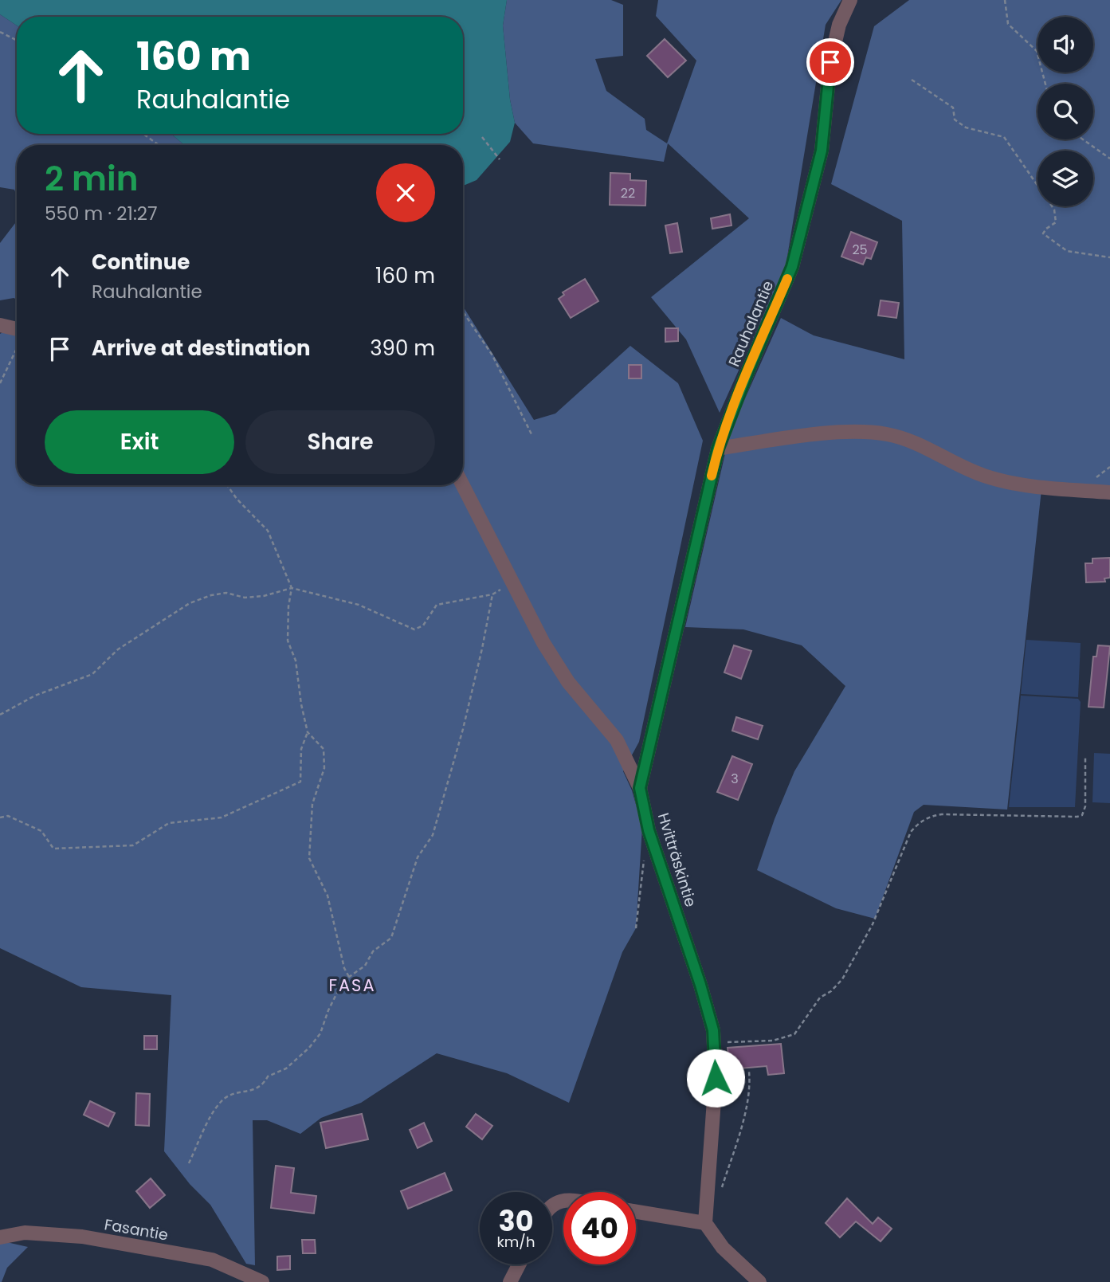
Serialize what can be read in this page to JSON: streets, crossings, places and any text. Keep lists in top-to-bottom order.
{
  "streets": {
    "street": ["Rauhalantie", "Hvitträskintie", "Fasantie"]
  },
  "crossings": [
    ["Rauhalantie", "Hvitträskintie"]
  ],
  "districts": ["FASA"],
  "house_numbers": ["22", "25", "3"],
  "page": {
    "turn": ["160 m", "Rauhalantie"],
    "heading": ["2 min", "550 m · 21:27"],
    "list": [
      {
        "name": "Continue",
        "note": "Rauhalantie",
        "value": "160 m"
      },
      {
        "name": "Arrive at destination",
        "value": "390 m"
      }
    ],
    "buttons": ["Exit", "Share"],
    "speed": "30 km/h",
    "limit": "40"
  }
}
